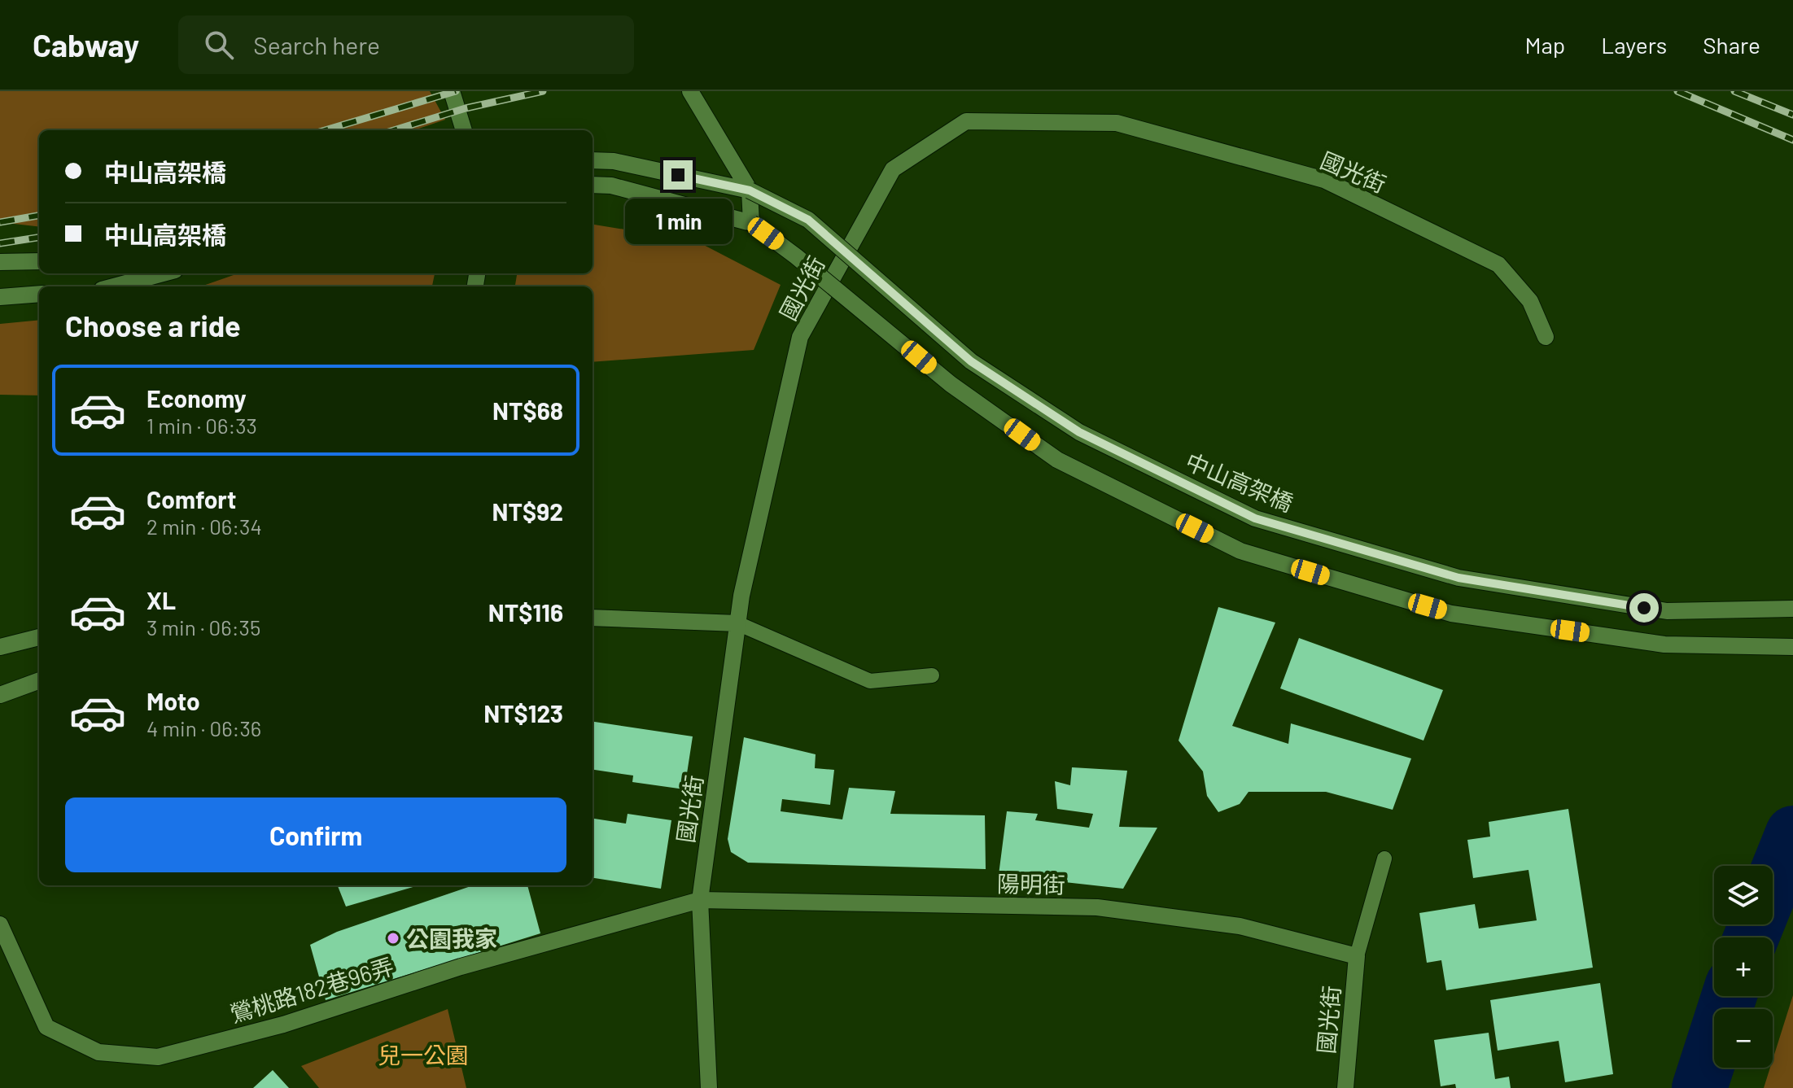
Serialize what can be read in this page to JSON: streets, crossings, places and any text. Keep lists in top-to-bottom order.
{
  "streets": {
    "street": [
      "國光街",
      "中山高架橋",
      "陽明街",
      "鶯桃路182巷96弄"
    ]
  },
  "crossings": [
    ["國光街", "陽明街"],
    ["國光街", "鶯桃路182巷96弄"],
    ["陽明街", "鶯桃路182巷96弄"]
  ],
  "parks": ["兒一公園"],
  "places": ["公園我家"],
  "page": {
    "header": "Cabway",
    "search": "Search here",
    "nav": ["Map", "Layers", "Share"],
    "banner": ["中山高架橋", "中山高架橋"],
    "bubble": "1 min",
    "heading": "Choose a ride",
    "list": [
      {
        "name": "Economy",
        "note": "1 min · 06:33",
        "value": "NT$68"
      },
      {
        "name": "Comfort",
        "note": "2 min · 06:34",
        "value": "NT$92"
      },
      {
        "name": "XL",
        "note": "3 min · 06:35",
        "value": "NT$116"
      },
      {
        "name": "Moto",
        "note": "4 min · 06:36",
        "value": "NT$123"
      }
    ],
    "buttons": "Confirm",
    "map_buttons": ["+", "−"]
  }
}
